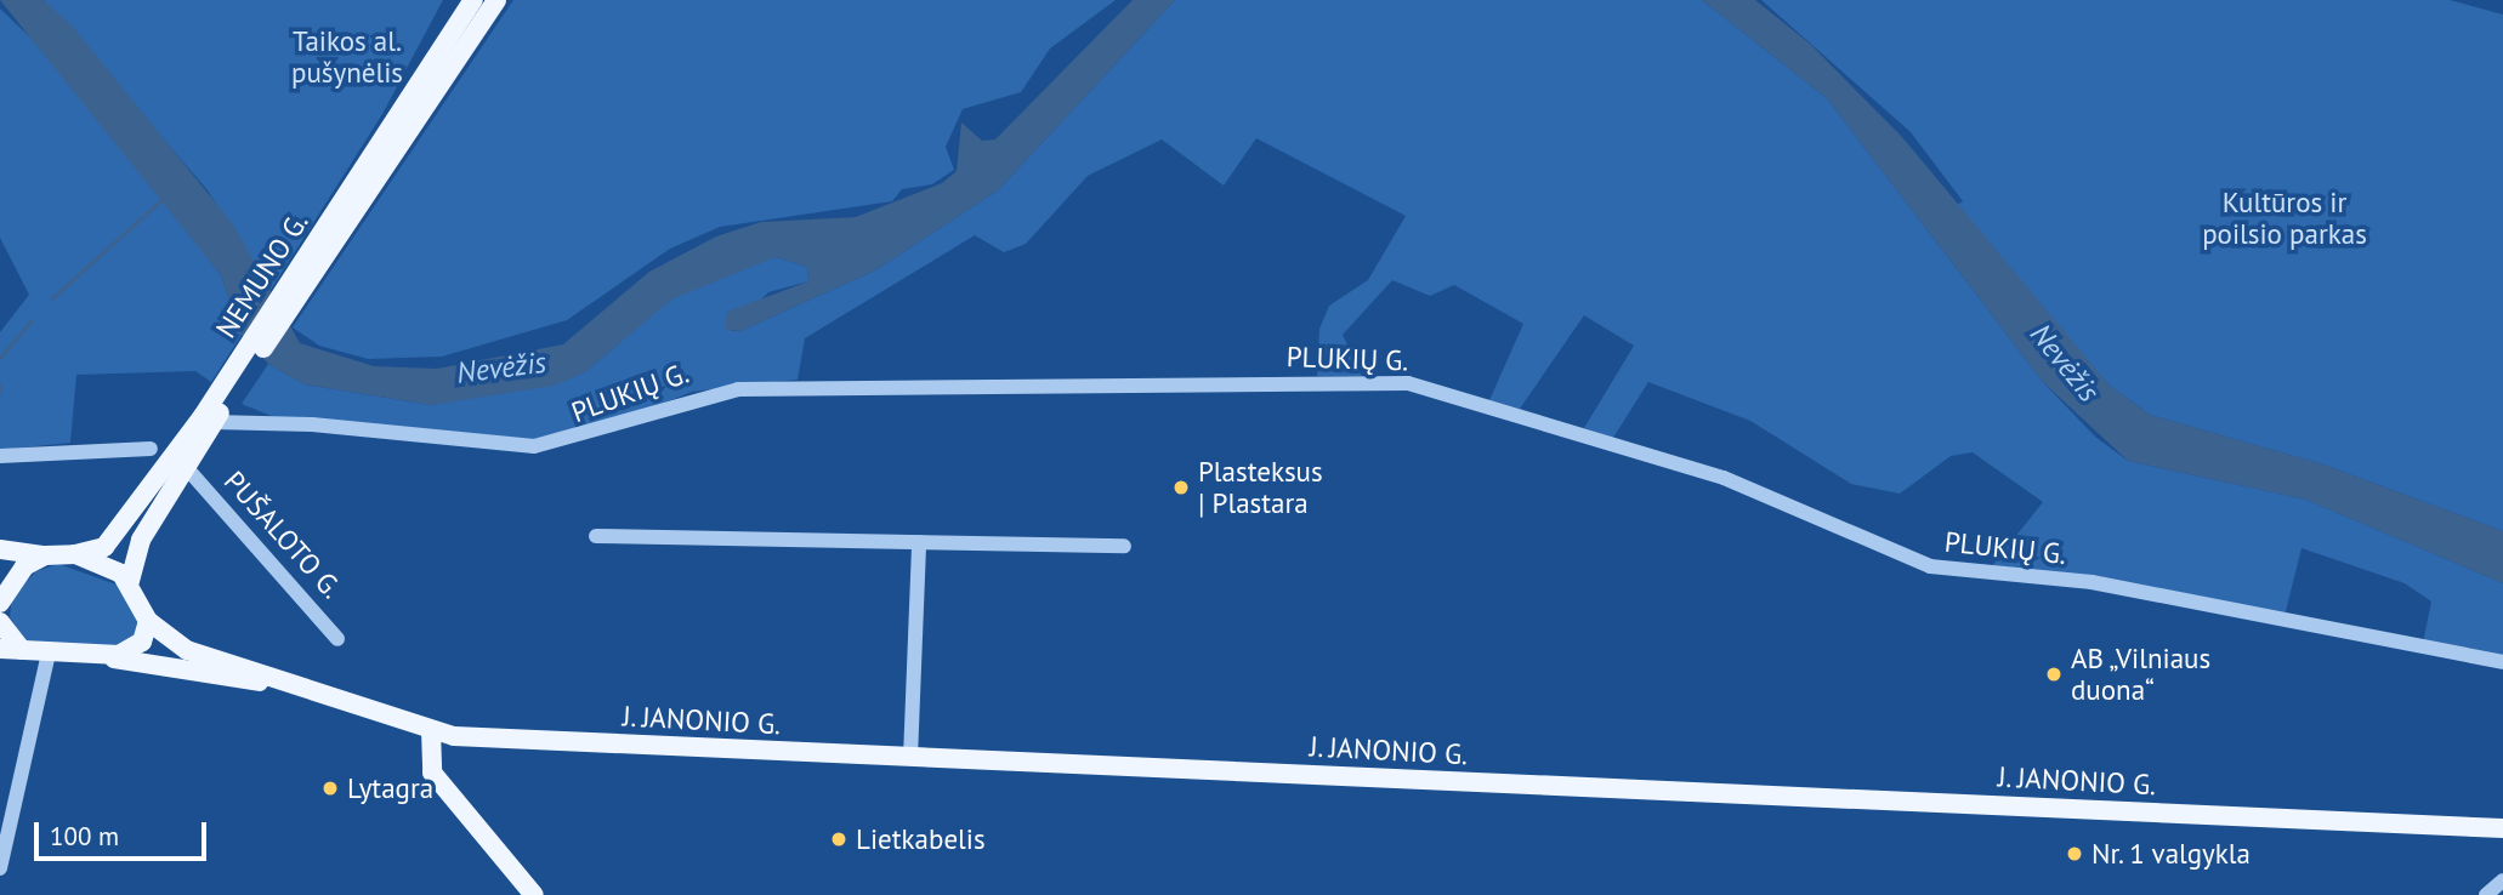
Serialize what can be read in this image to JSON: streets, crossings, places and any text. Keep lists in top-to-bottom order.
{
  "streets": {
    "main road": ["NEMUNO G.", "J. JANONIO G."],
    "street": ["PLUKIŲ G.", "PUŠALOTO G."]
  },
  "crossings": [
    ["NEMUNO G.", "PLUKIŲ G."],
    ["NEMUNO G.", "PUŠALOTO G."]
  ],
  "water": ["Nevėžis"],
  "parks": ["Taikos al. pušynėlis", "Kultūros ir poilsio parkas"],
  "places": [
    "Plasteksus | Plastara",
    "AB „Vilniaus duona“",
    "Lytagra",
    "Lietkabelis",
    "Nr. 1 valgykla"
  ],
  "scale_bar": "100 m"
}
